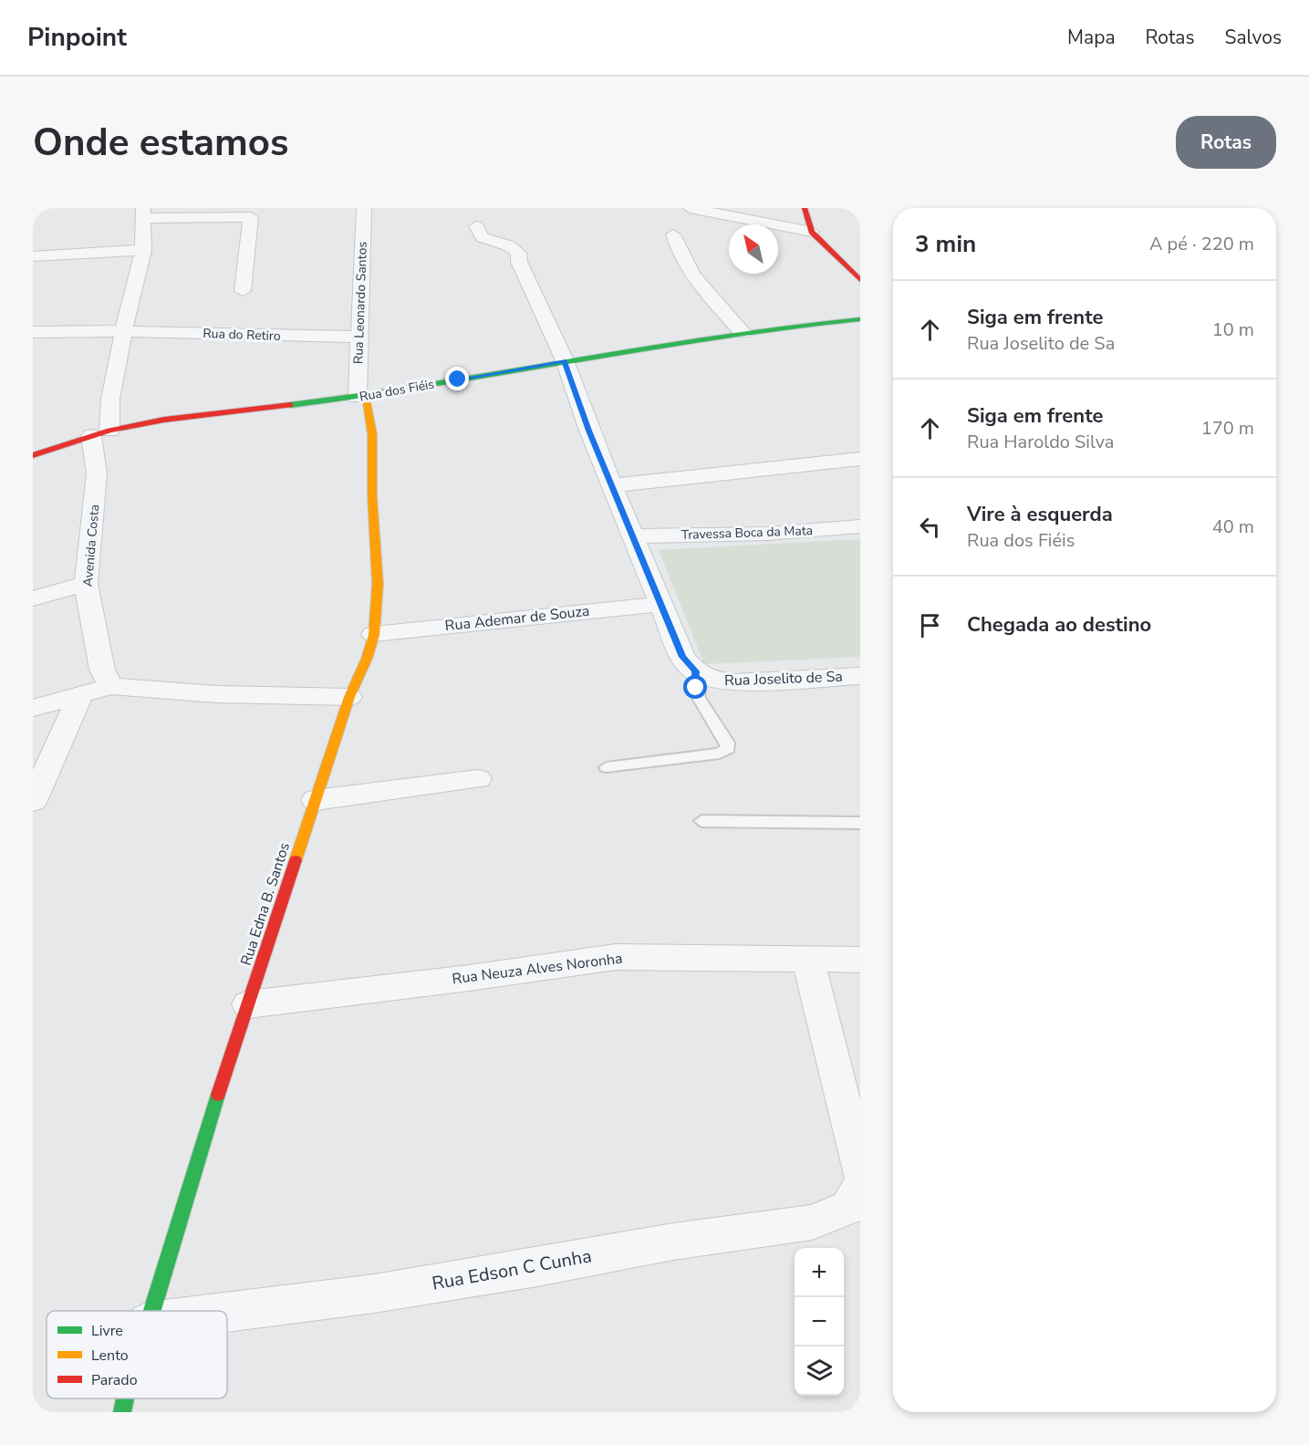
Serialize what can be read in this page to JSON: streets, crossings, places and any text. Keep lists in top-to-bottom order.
{
  "streets": {
    "street": [
      "Rua Leonardo Santos",
      "Rua do Retiro",
      "Rua dos Fiéis",
      "Travessa Boca da Mata",
      "Avenida Costa",
      "Rua Ademar de Souza",
      "Rua Joselito de Sa",
      "Rua Edna B. Santos",
      "Rua Neuza Alves Noronha",
      "Rua Edson C Cunha"
    ]
  },
  "crossings": [
    ["Rua Leonardo Santos", "Rua do Retiro"],
    ["Rua Leonardo Santos", "Rua dos Fiéis"],
    ["Rua Leonardo Santos", "Rua Edna B. Santos"],
    ["Rua do Retiro", "Avenida Costa"],
    ["Rua dos Fiéis", "Avenida Costa"],
    ["Rua dos Fiéis", "Rua Edna B. Santos"],
    ["Rua Ademar de Souza", "Rua Edna B. Santos"],
    ["Rua Edna B. Santos", "Rua Neuza Alves Noronha"]
  ],
  "legend": ["Livre", "Lento", "Parado"],
  "north": "top left",
  "page": {
    "header": "Pinpoint",
    "nav": ["Mapa", "Rotas", "Salvos"],
    "buttons": "Rotas",
    "title": "Onde estamos",
    "heading": ["3 min", "A pé · 220 m"],
    "list": [
      ["Siga em frente", "Rua Joselito de Sa", "10 m"],
      ["Siga em frente", "Rua Haroldo Silva", "170 m"],
      ["Vire à esquerda", "Rua dos Fiéis", "40 m"],
      "Chegada ao destino"
    ],
    "map_buttons": ["+", "−"]
  }
}
